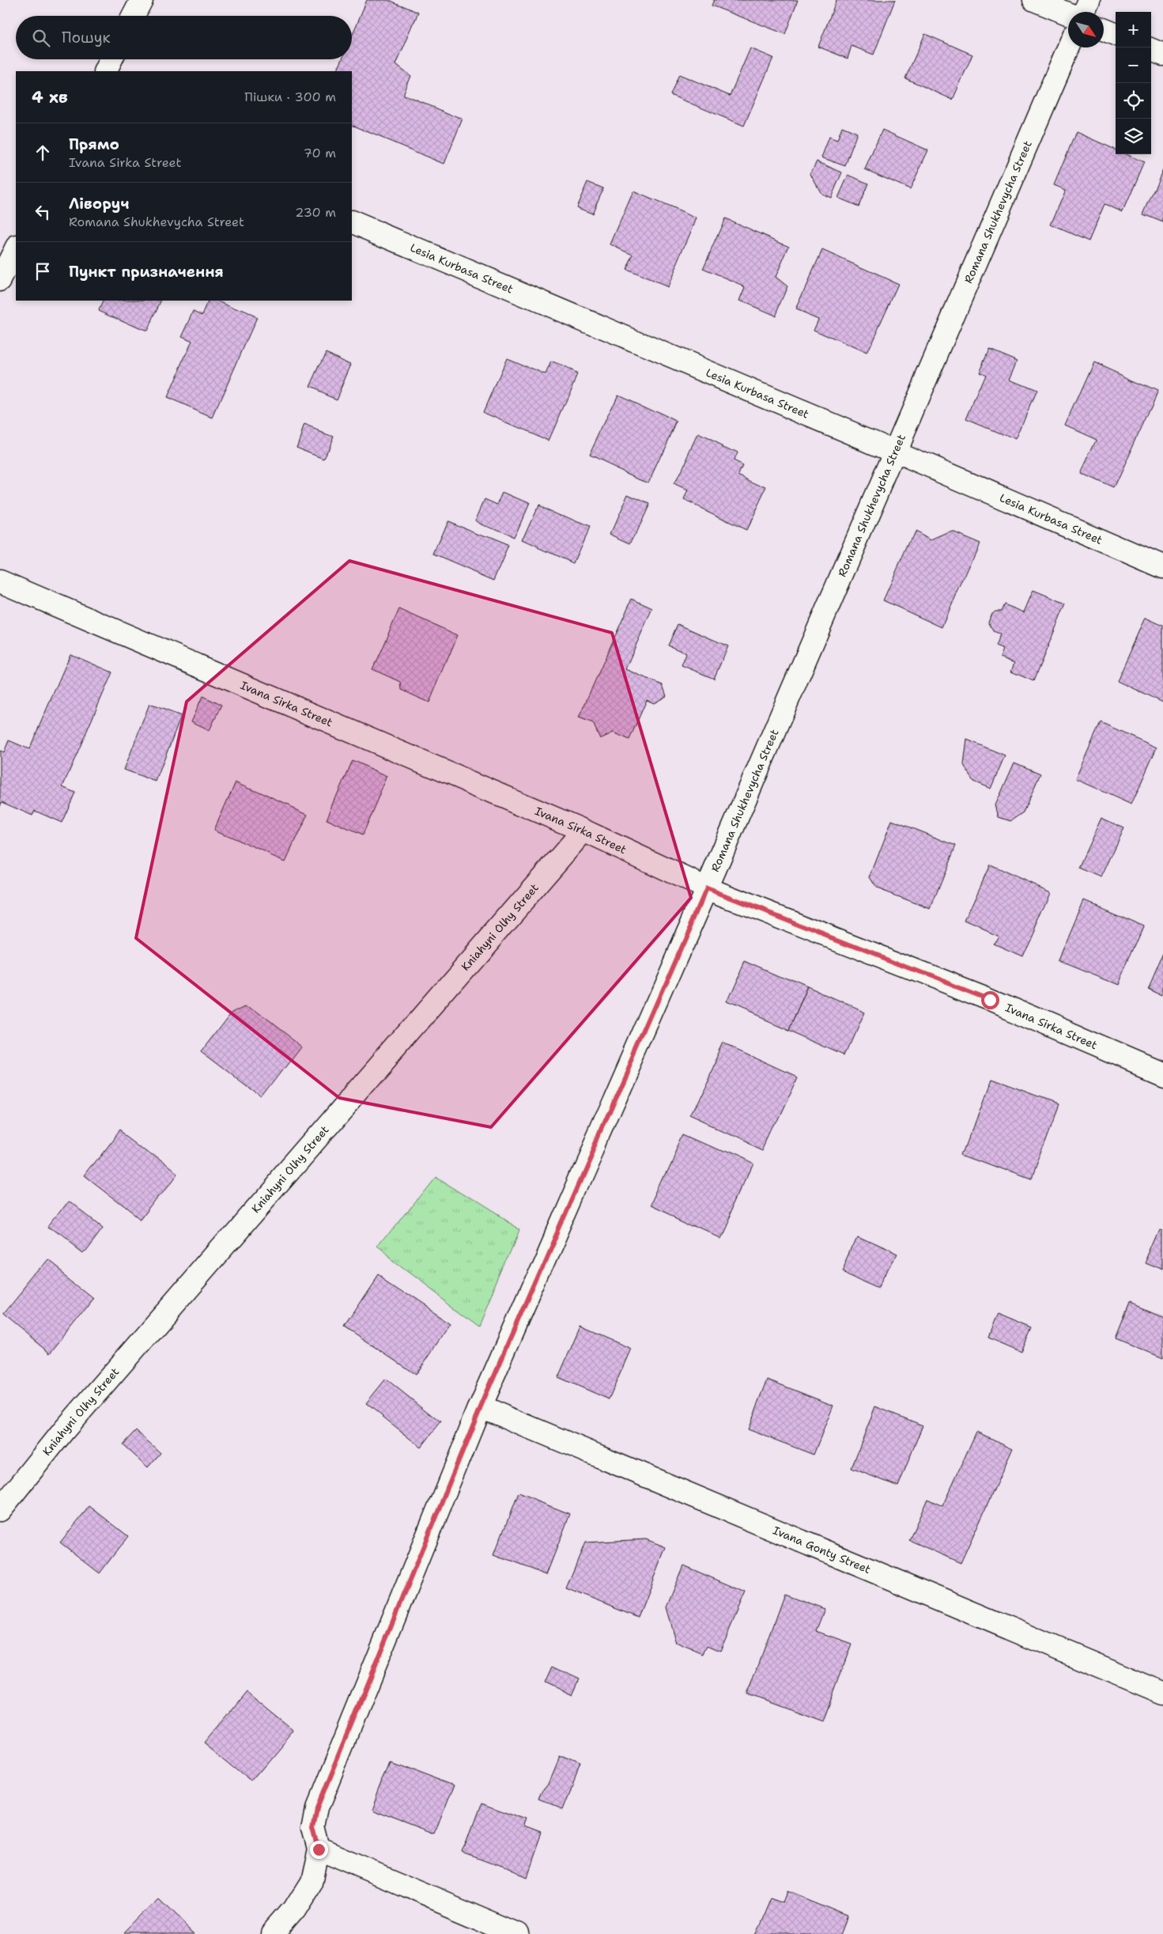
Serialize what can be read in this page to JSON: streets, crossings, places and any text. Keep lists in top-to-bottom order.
{
  "streets": {
    "street": [
      "Romana Shukhevycha Street",
      "Lesia Kurbasa Street",
      "Ivana Sirka Street",
      "Kniahyni Olhy Street",
      "Ivana Gonty Street"
    ]
  },
  "crossings": [
    ["Romana Shukhevycha Street", "Lesia Kurbasa Street"],
    ["Romana Shukhevycha Street", "Ivana Sirka Street"],
    ["Romana Shukhevycha Street", "Ivana Gonty Street"],
    ["Ivana Sirka Street", "Kniahyni Olhy Street"]
  ],
  "north": "bottom right",
  "page": {
    "map_buttons": ["+", "−"],
    "search": "Пошук",
    "heading": ["4 хв", "Пішки · 300 m"],
    "list": [
      ["Прямо", "Ivana Sirka Street", "70 m"],
      ["Ліворуч", "Romana Shukhevycha Street", "230 m"],
      "Пункт призначення"
    ]
  }
}
